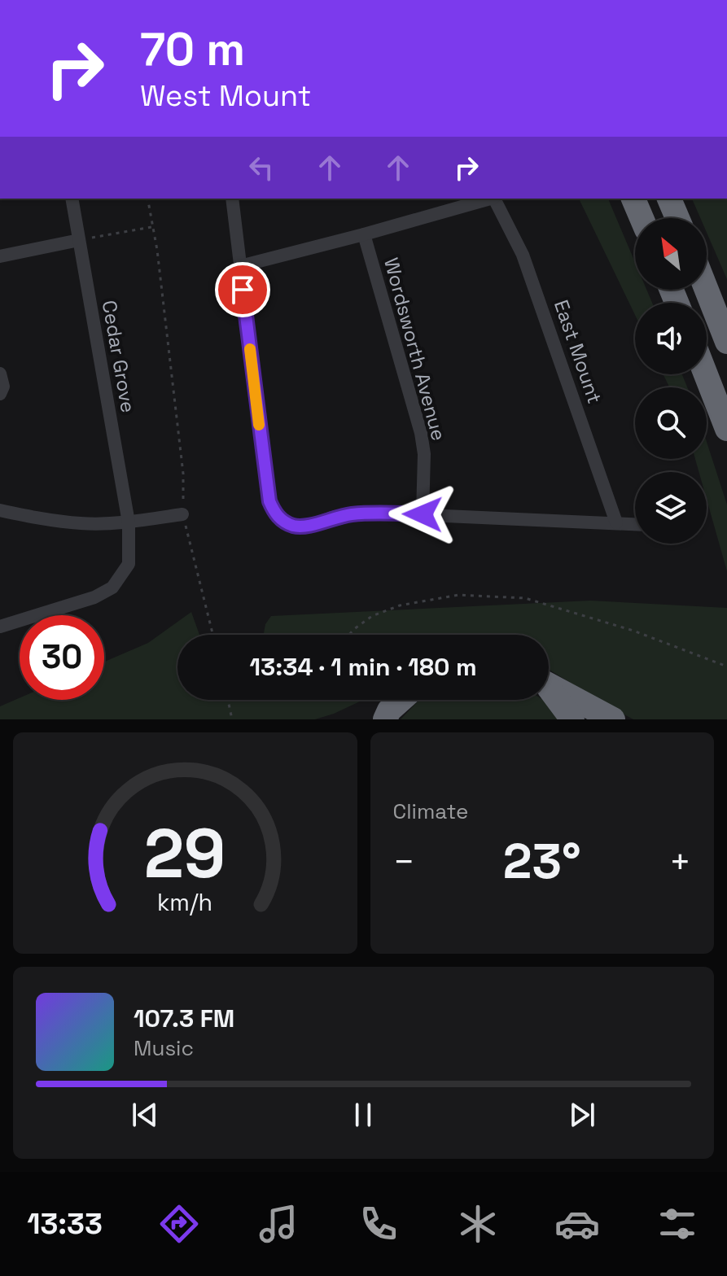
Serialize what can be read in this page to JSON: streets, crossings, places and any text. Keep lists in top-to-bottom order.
{
  "streets": {
    "street": ["Wordsworth Avenue", "East Mount", "Cedar Grove"]
  },
  "north": "top left",
  "page": {
    "turn": ["70 m", "West Mount"],
    "limit": "30",
    "trip": "13:34 · 1 min · 180 m",
    "tile": "Climate",
    "heat": ["−", "23°", "+"],
    "song": ["107.3 FM", "Music"],
    "tabs": "13:33",
    "gauge": ["29", "km/h"]
  }
}
